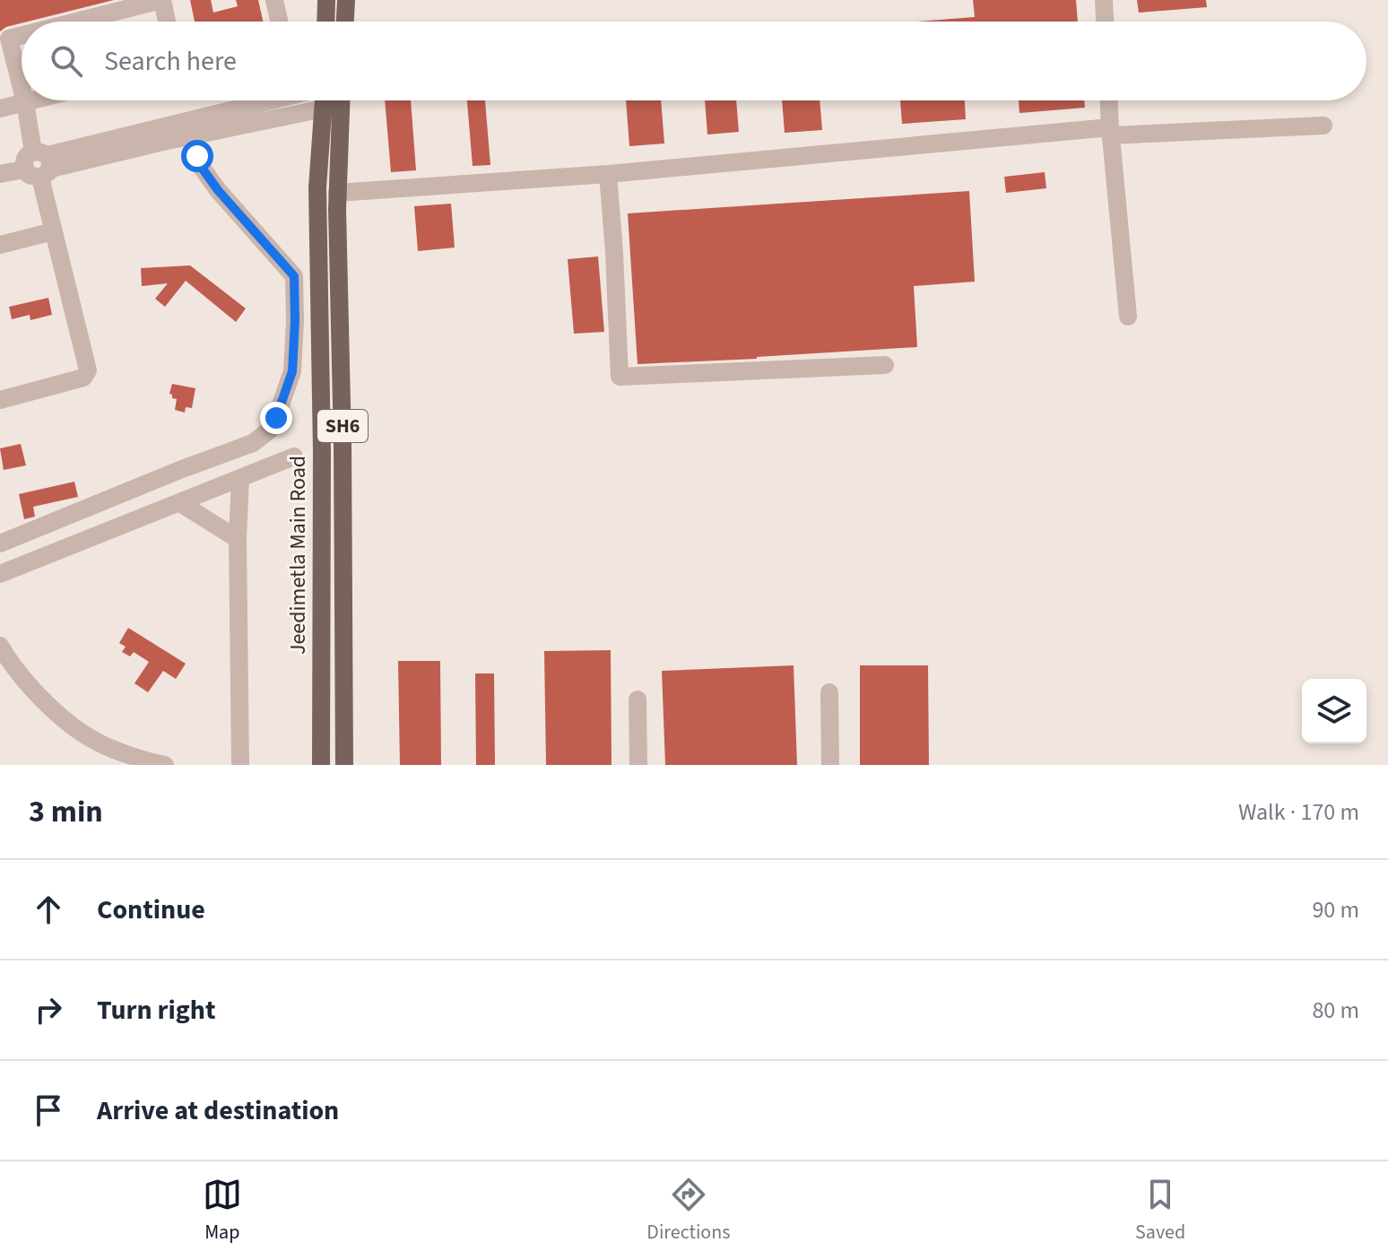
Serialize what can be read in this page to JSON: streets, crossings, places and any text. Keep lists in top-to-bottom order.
{
  "streets": {
    "main road": ["SH6", "Jeedimetla Main Road"]
  },
  "page": {
    "search": "Search here",
    "heading": ["3 min", "Walk · 170 m"],
    "list": [
      ["Continue", "90 m"],
      ["Turn right", "80 m"],
      "Arrive at destination"
    ],
    "nav": ["Map", "Directions", "Saved"]
  }
}
